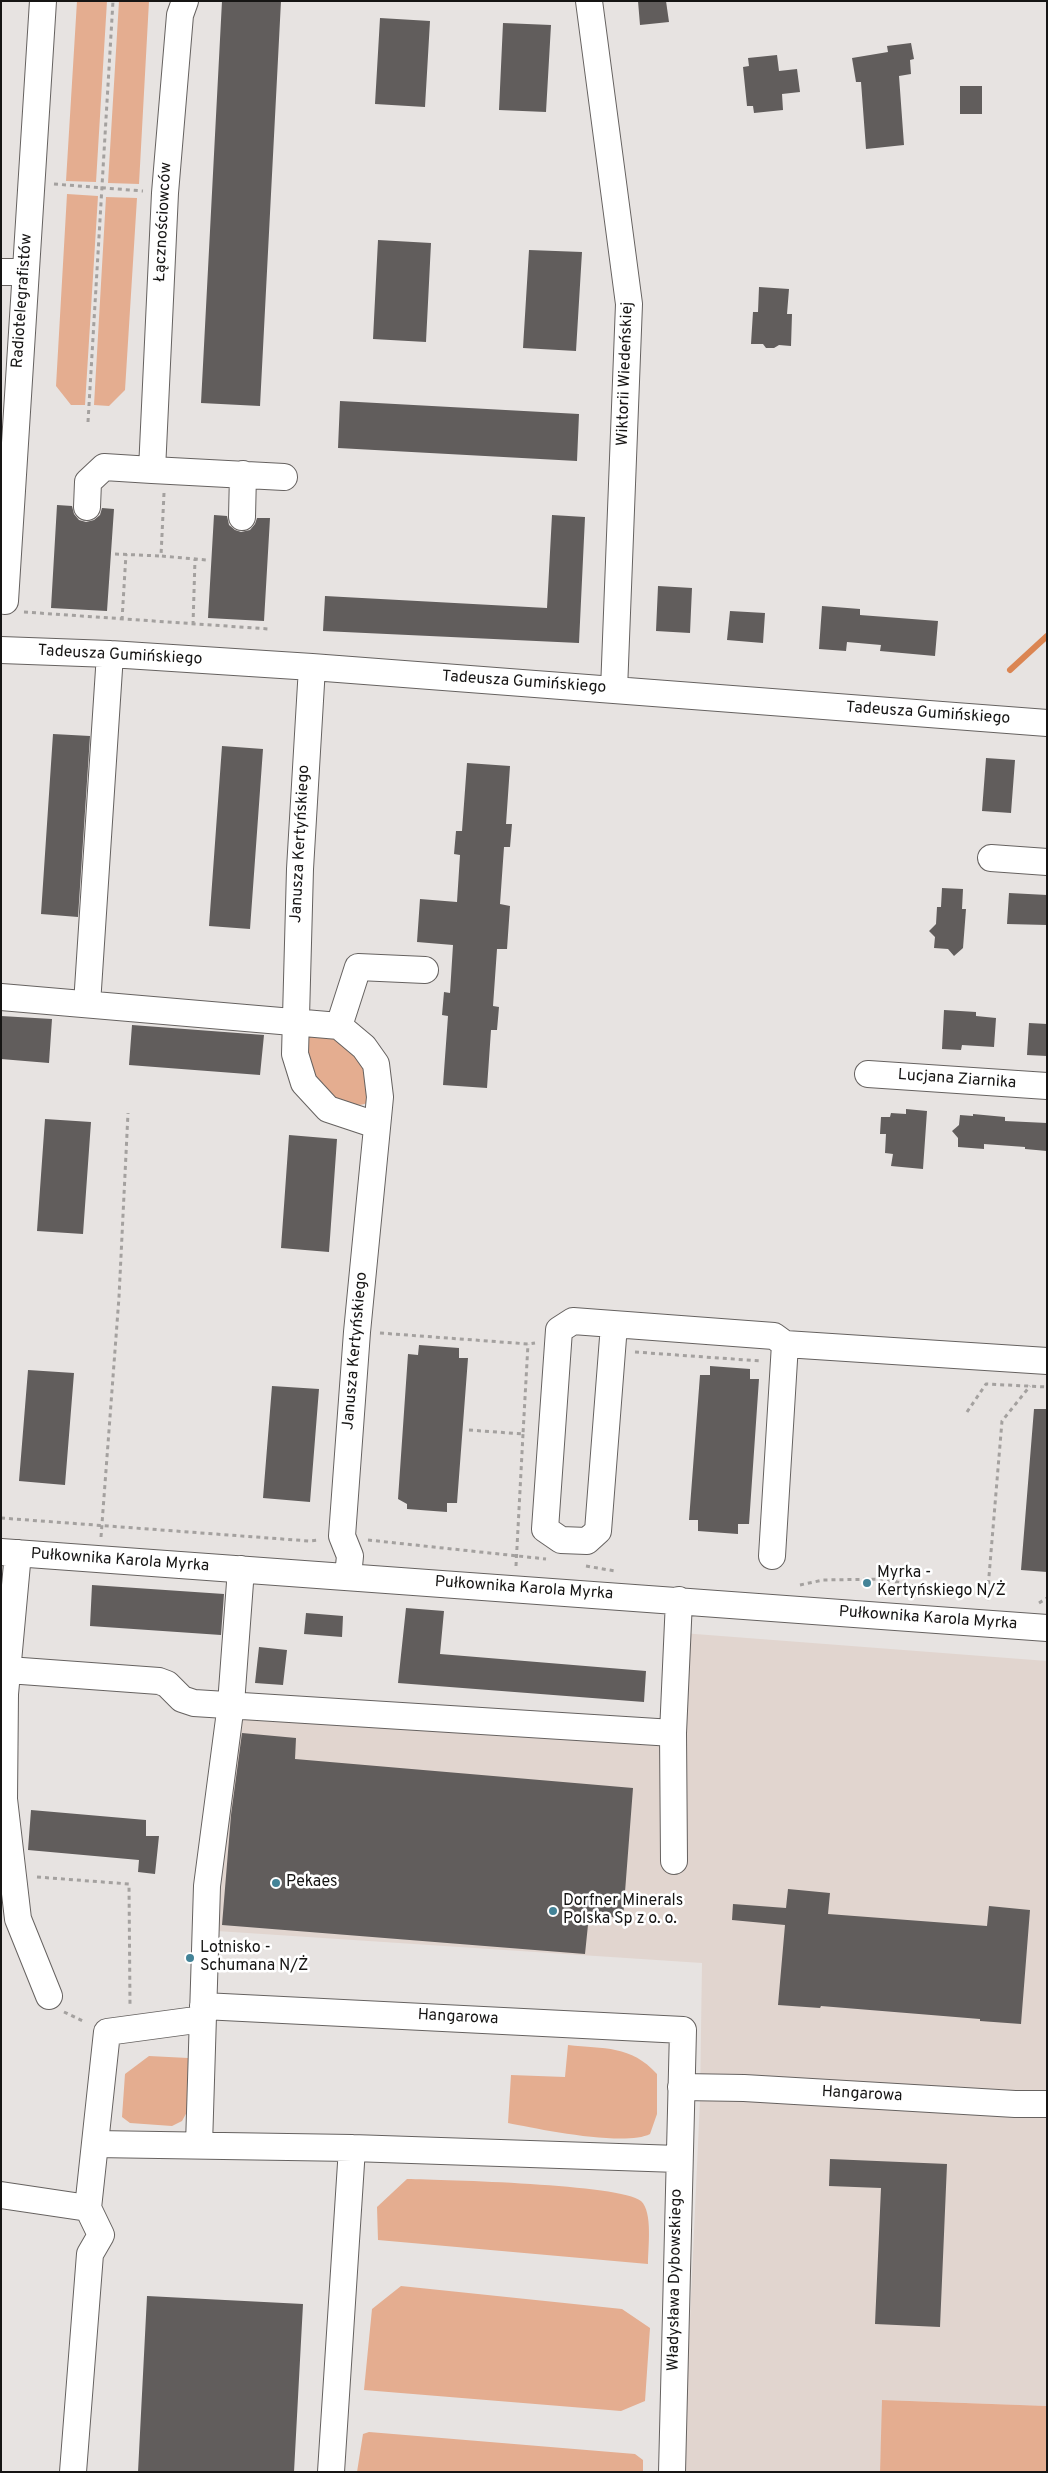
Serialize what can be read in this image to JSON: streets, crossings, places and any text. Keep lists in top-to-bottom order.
{
  "streets": {
    "street": [
      "Łącznościowców",
      "Radiotelegrafistów",
      "Wiktorii Wiedeńskiej",
      "Tadeusza Gumińskiego",
      "Janusza Kertyńskiego",
      "Lucjana Ziarnika",
      "Pułkownika Karola Myrka",
      "Hangarowa",
      "Władysława Dybowskiego"
    ]
  },
  "crossings": [
    ["Wiktorii Wiedeńskiej", "Tadeusza Gumińskiego"],
    ["Tadeusza Gumińskiego", "Janusza Kertyńskiego"],
    ["Janusza Kertyńskiego", "Pułkownika Karola Myrka"],
    ["Hangarowa", "Władysława Dybowskiego"]
  ],
  "places": [
    "Myrka - Kertyńskiego N/Ż",
    "Pekaes",
    "Dorfner Minerals Polska Sp z o. o.",
    "Lotnisko - Schumana N/Ż"
  ]
}
